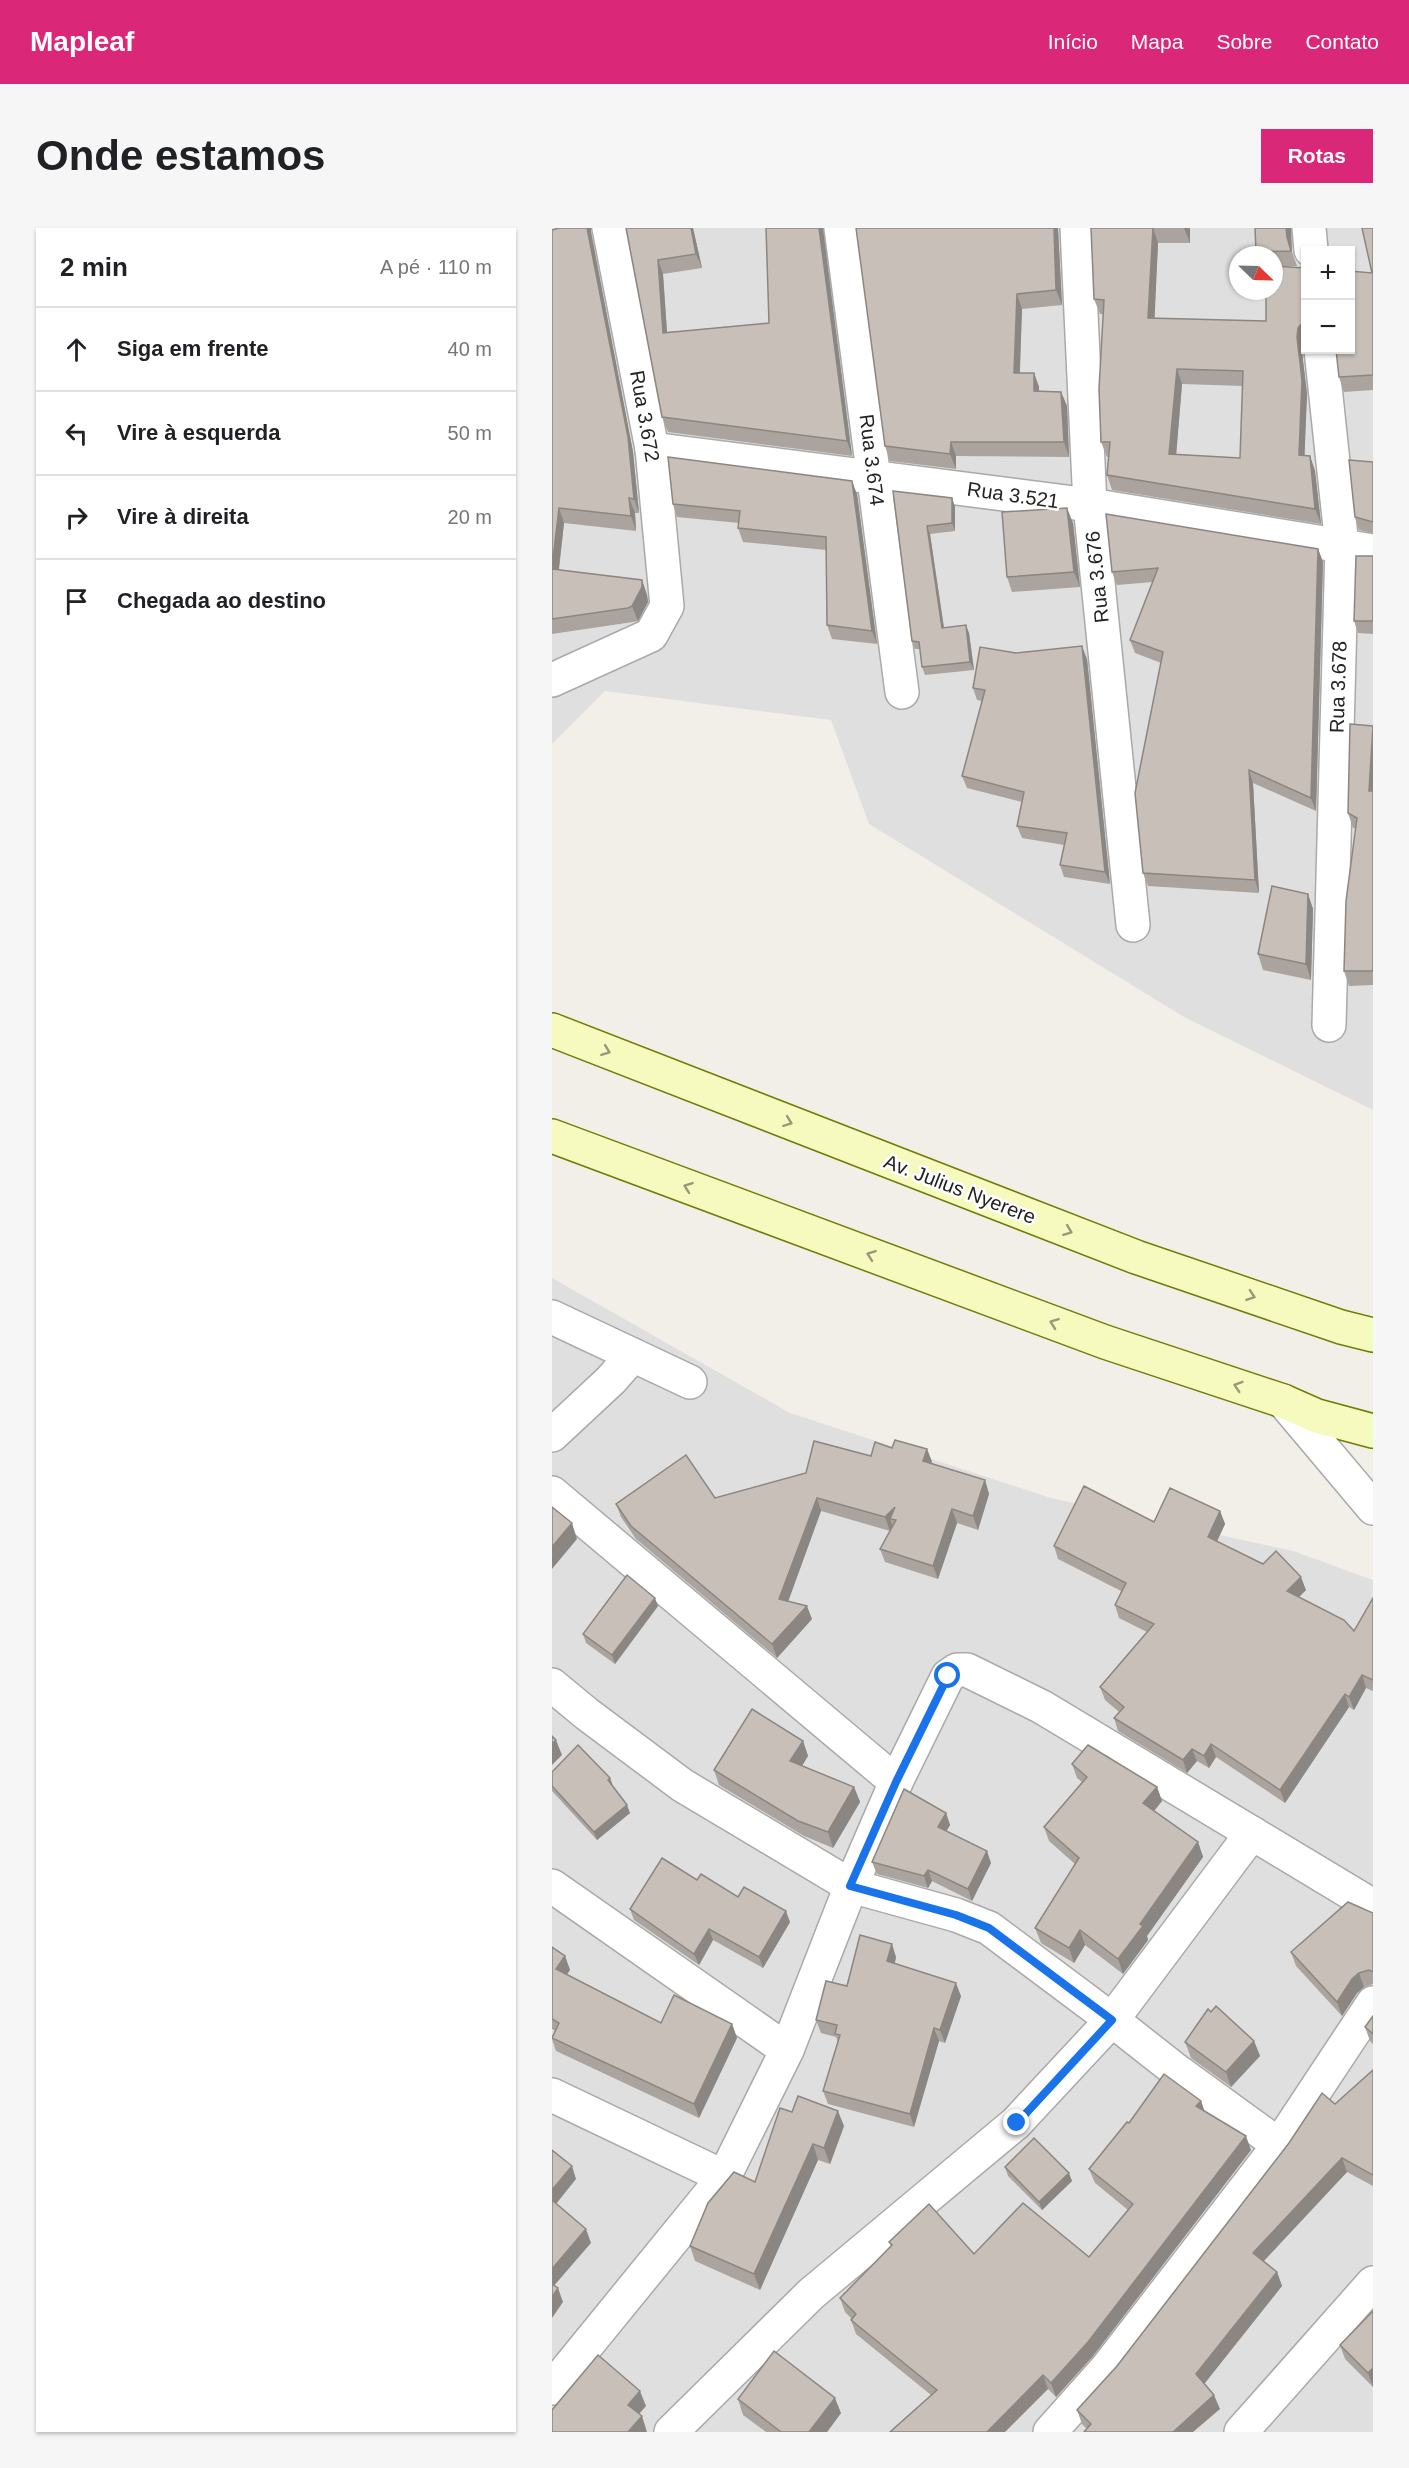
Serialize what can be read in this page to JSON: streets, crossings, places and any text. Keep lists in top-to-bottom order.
{
  "streets": {
    "main road": ["Av. Julius Nyerere"],
    "street": [
      "Rua 3.672",
      "Rua 3.674",
      "Rua 3.521",
      "Rua 3.676",
      "Rua 3.678"
    ]
  },
  "crossings": [
    ["Rua 3.672", "Rua 3.521"],
    ["Rua 3.674", "Rua 3.521"],
    ["Rua 3.521", "Rua 3.676"],
    ["Rua 3.521", "Rua 3.678"]
  ],
  "north": "bottom right",
  "page": {
    "header": "Mapleaf",
    "nav": [
      "Início",
      "Mapa",
      "Sobre",
      "Contato"
    ],
    "buttons": "Rotas",
    "title": "Onde estamos",
    "heading": ["2 min", "A pé · 110 m"],
    "map_buttons": ["+", "−"],
    "list": [
      ["Siga em frente", "40 m"],
      ["Vire à esquerda", "50 m"],
      ["Vire à direita", "20 m"],
      "Chegada ao destino"
    ]
  }
}
